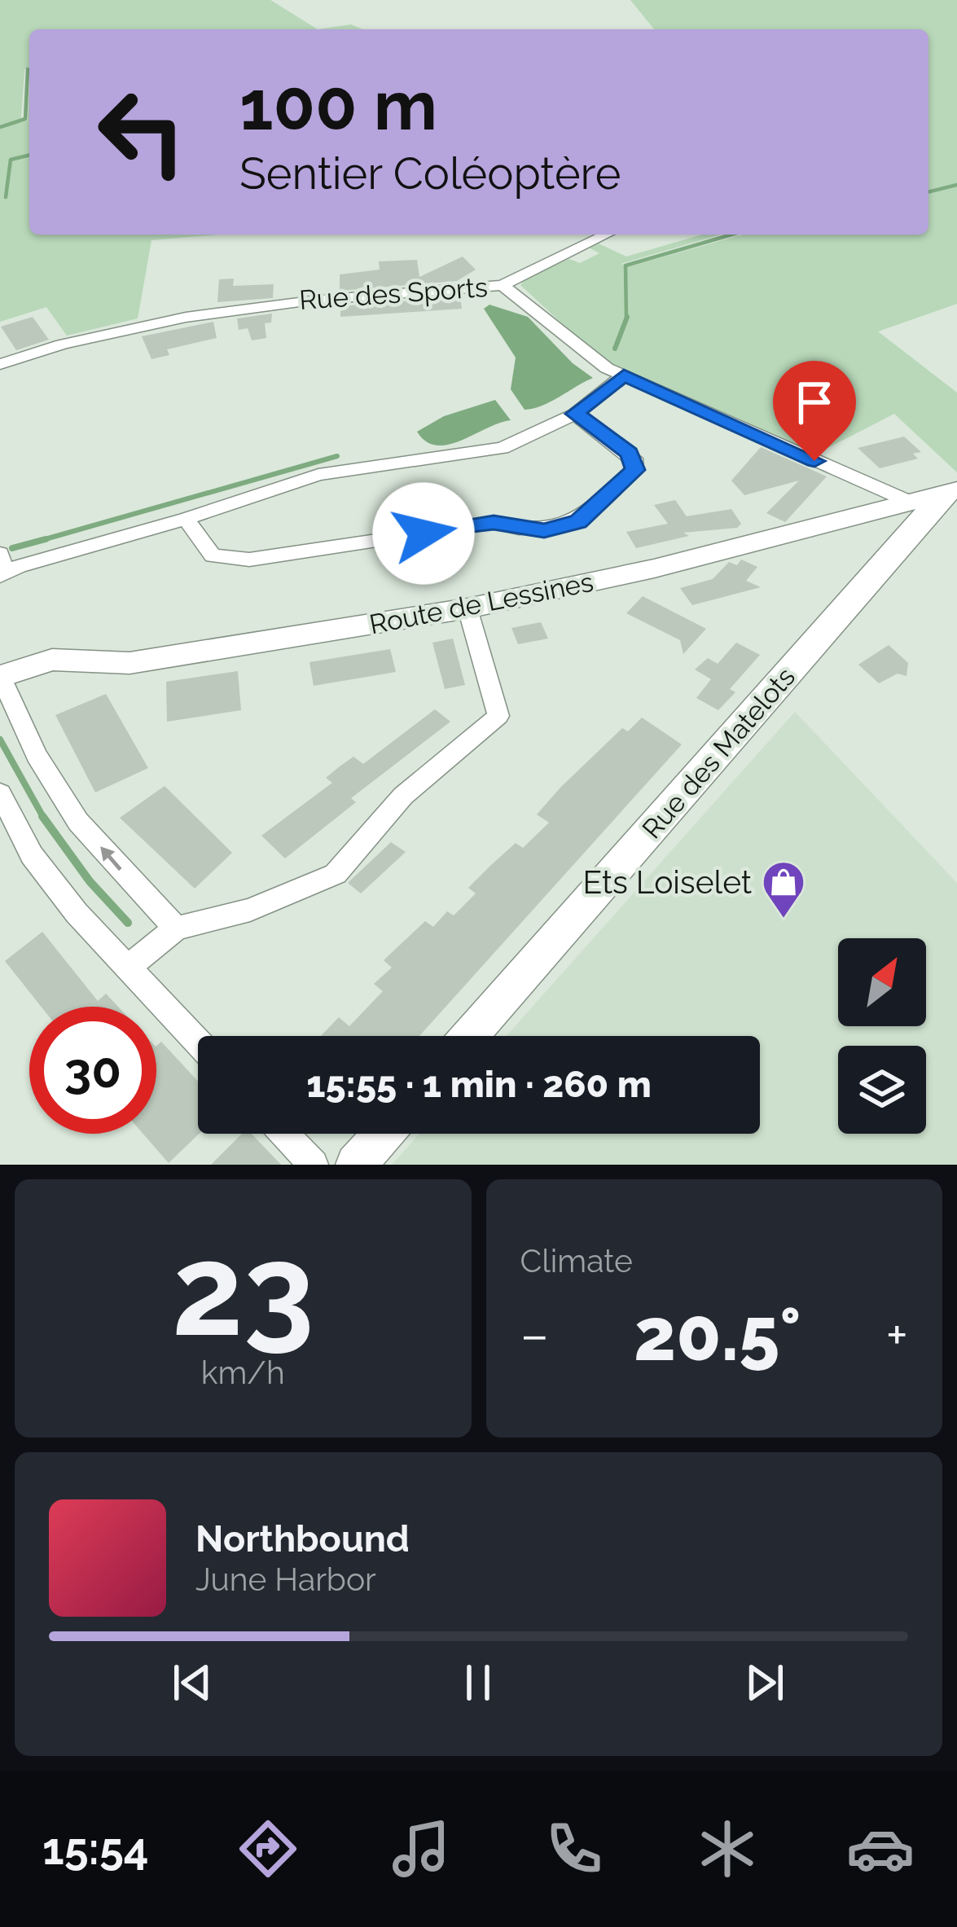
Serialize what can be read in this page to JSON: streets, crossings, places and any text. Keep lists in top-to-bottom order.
{
  "streets": {
    "main road": ["Route de Lessines", "Rue des Matelots"],
    "street": ["Rue des Sports"]
  },
  "crossings": [
    ["Rue des Sports", "Route de Lessines"],
    ["Rue des Sports", "Rue des Matelots"],
    ["Route de Lessines", "Rue des Matelots"]
  ],
  "places": {
    "shop": ["Ets Loiselet"]
  },
  "north": "top right",
  "page": {
    "turn": ["100 m", "Sentier Coléoptère"],
    "limit": "30",
    "trip": "15:55 · 1 min · 260 m",
    "tile": [
      ["23", "km/h"],
      "Climate"
    ],
    "heat": ["−", "20.5°", "+"],
    "song": ["Northbound", "June Harbor"],
    "tabs": "15:54"
  }
}
